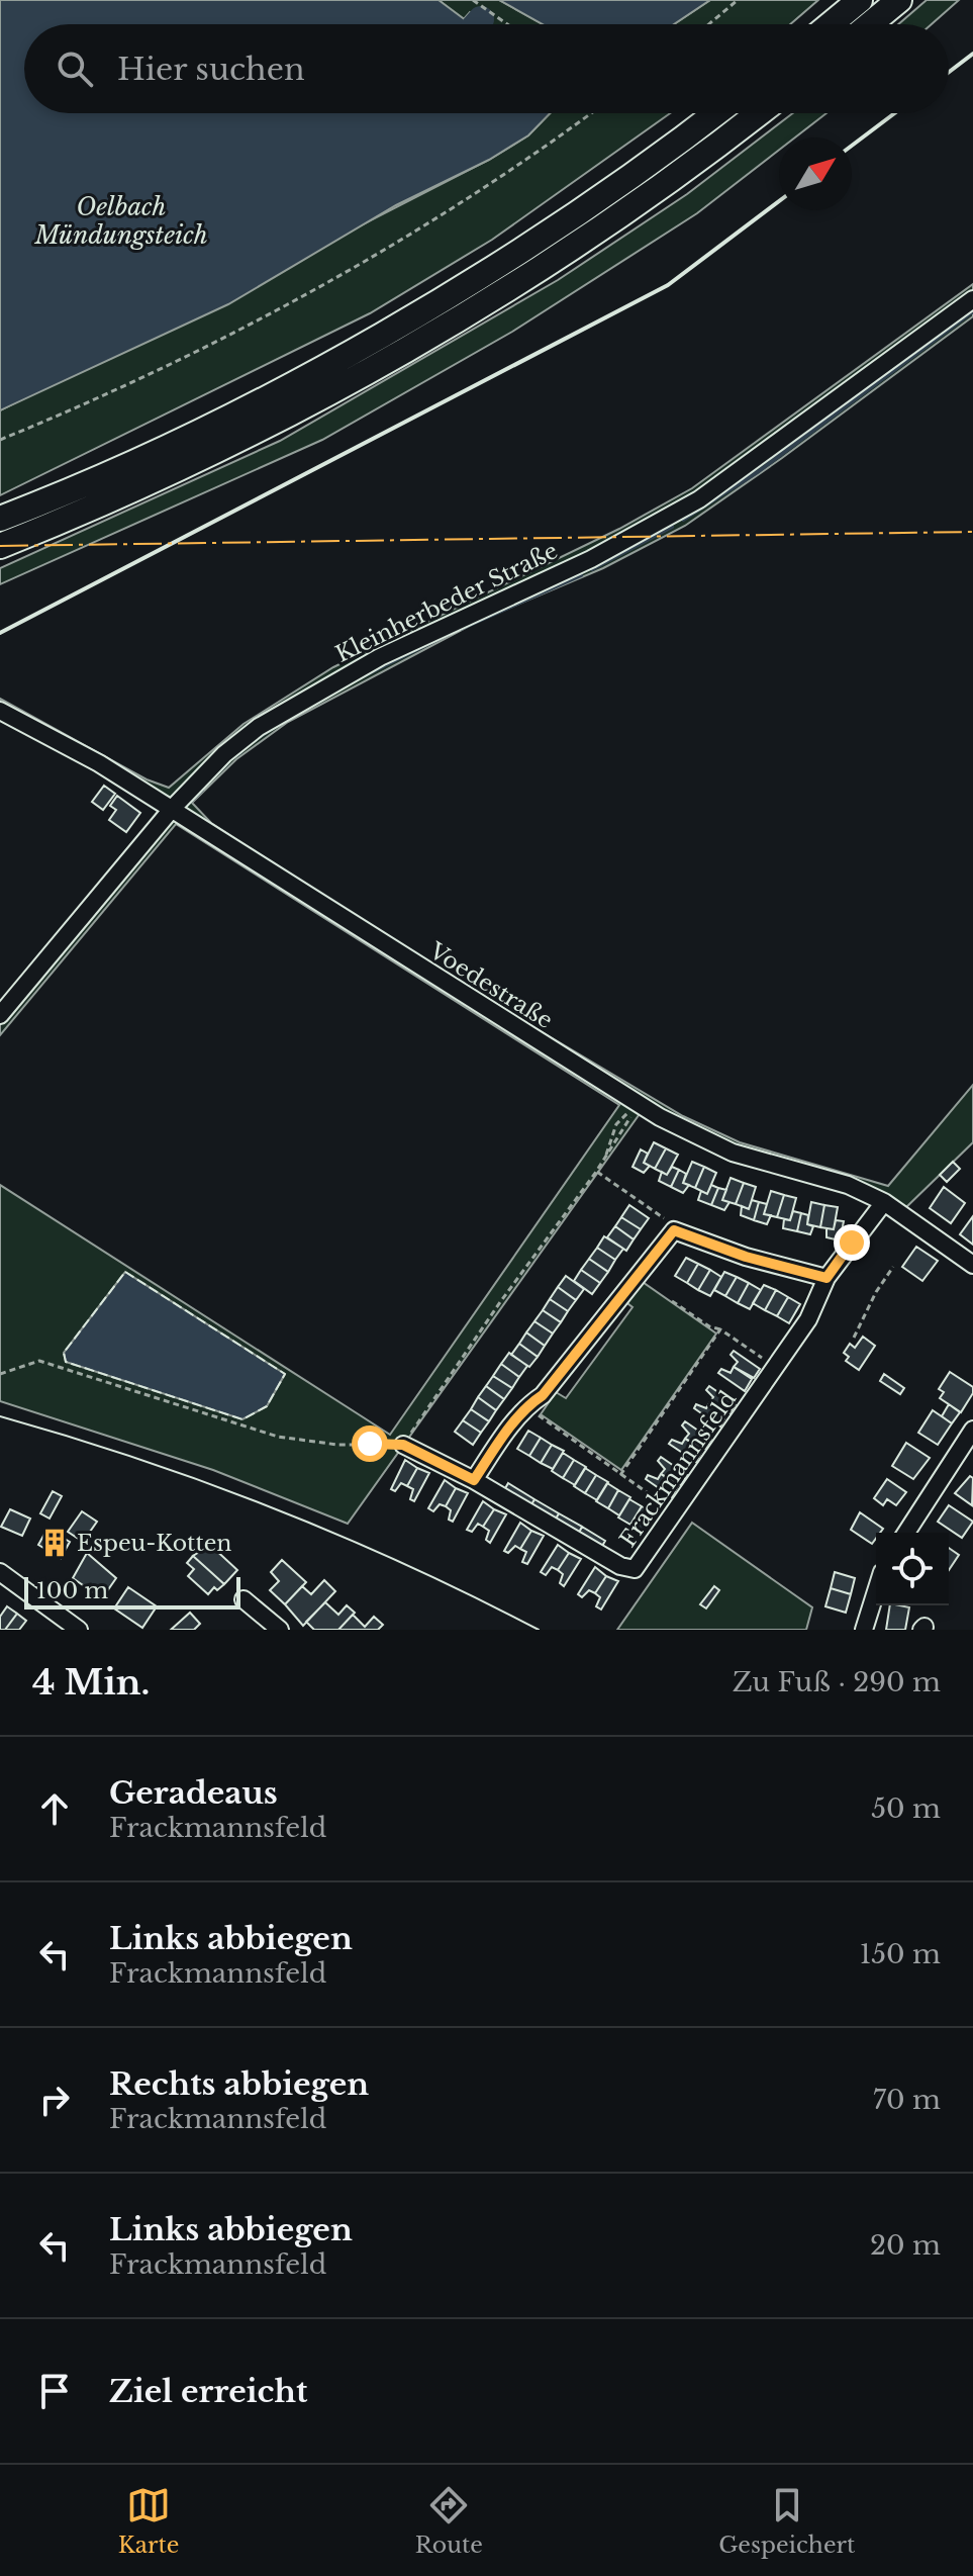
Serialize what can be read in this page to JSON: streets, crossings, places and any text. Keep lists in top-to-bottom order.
{
  "streets": {
    "street": ["Kleinherbeder Straße", "Voedestraße", "Frackmannsfeld"]
  },
  "crossings": [
    ["Kleinherbeder Straße", "Voedestraße"],
    ["Voedestraße", "Frackmannsfeld"]
  ],
  "water": ["Oelbach Mündungsteich"],
  "places": {
    "building": ["Espeu-Kotten"]
  },
  "scale_bar": "100 m",
  "north": "top right",
  "page": {
    "search": "Hier suchen",
    "scale": "100 m",
    "heading": ["4 Min.", "Zu Fuß · 290 m"],
    "list": [
      ["Geradeaus", "Frackmannsfeld", "50 m"],
      ["Links abbiegen", "Frackmannsfeld", "150 m"],
      ["Rechts abbiegen", "Frackmannsfeld", "70 m"],
      ["Links abbiegen", "Frackmannsfeld", "20 m"],
      "Ziel erreicht"
    ],
    "nav": ["Karte", "Route", "Gespeichert"]
  }
}
